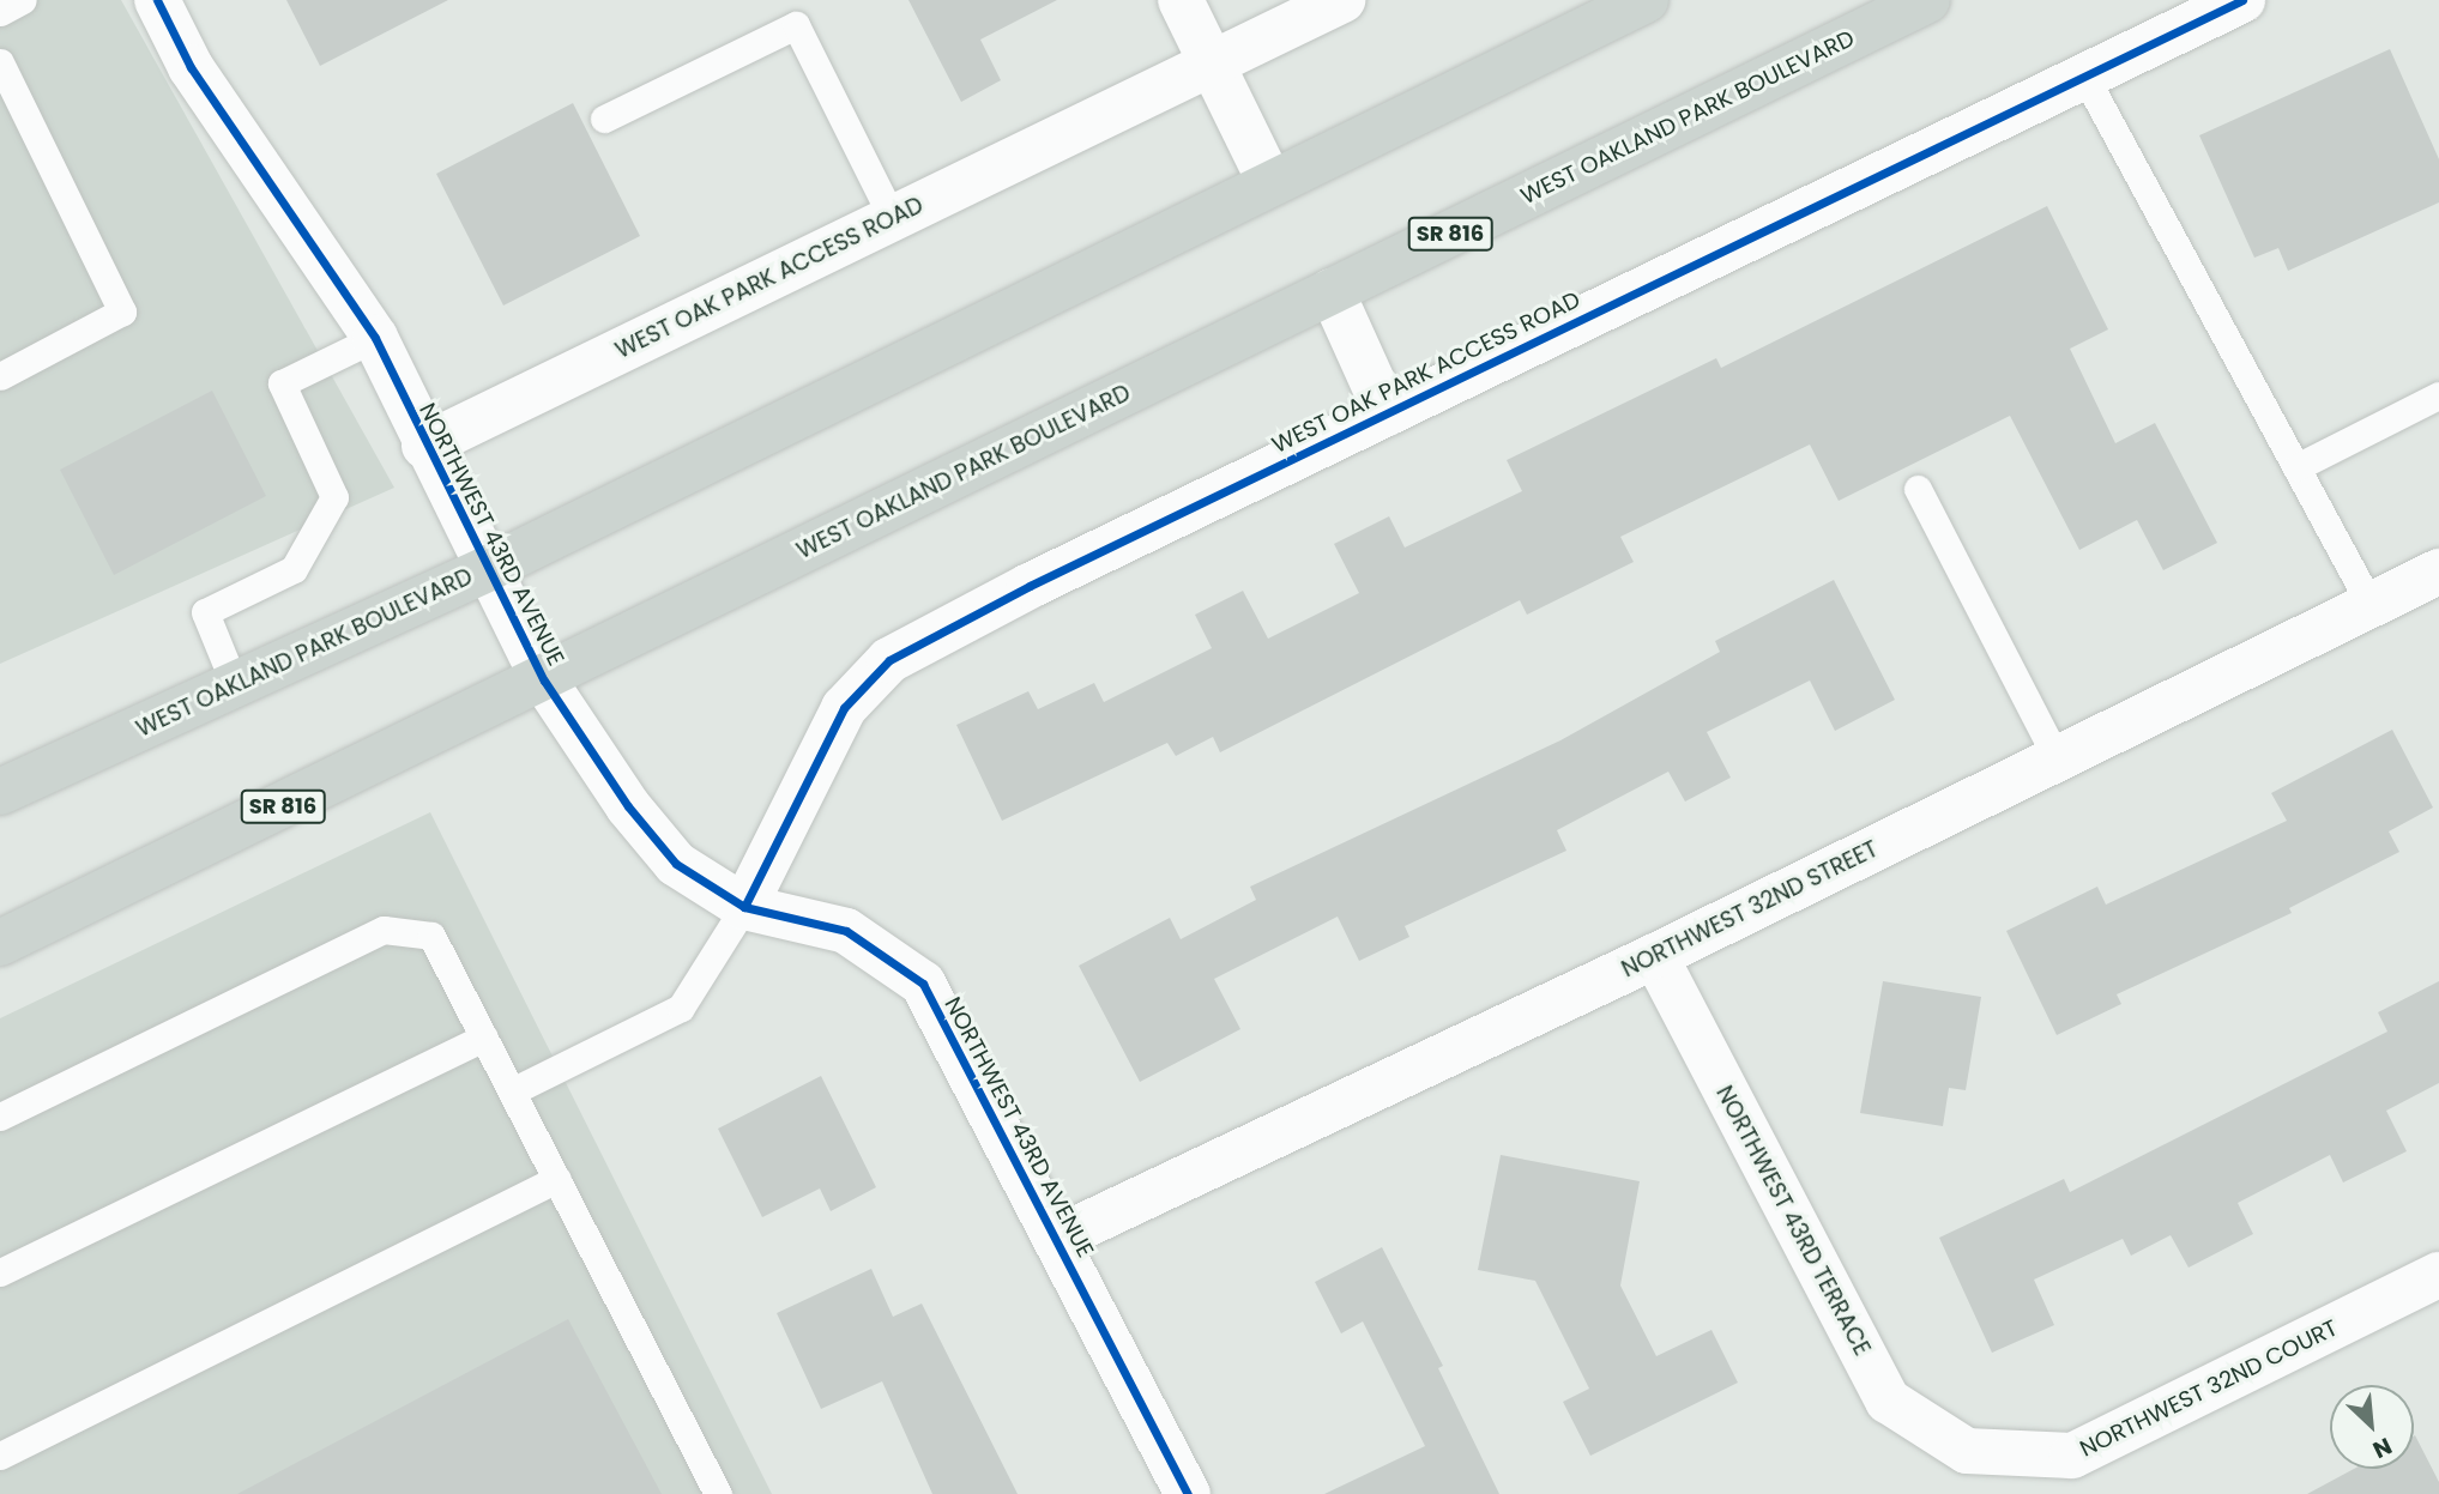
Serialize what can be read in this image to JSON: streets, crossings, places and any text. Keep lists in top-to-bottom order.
{
  "streets": {
    "main road": ["WEST OAKLAND PARK BOULEVARD", "SR 816"],
    "street": [
      "WEST OAK PARK ACCESS ROAD",
      "NORTHWEST 43RD AVENUE",
      "NORTHWEST 32ND STREET",
      "NORTHWEST 43RD TERRACE",
      "NORTHWEST 32ND COURT"
    ]
  },
  "crossings": [
    ["WEST OAKLAND PARK BOULEVARD", "NORTHWEST 43RD AVENUE"],
    ["WEST OAK PARK ACCESS ROAD", "NORTHWEST 43RD AVENUE"],
    ["NORTHWEST 43RD AVENUE", "NORTHWEST 32ND STREET"],
    ["NORTHWEST 32ND STREET", "NORTHWEST 43RD TERRACE"],
    ["NORTHWEST 43RD TERRACE", "NORTHWEST 32ND COURT"]
  ],
  "north": "bottom right"
}
